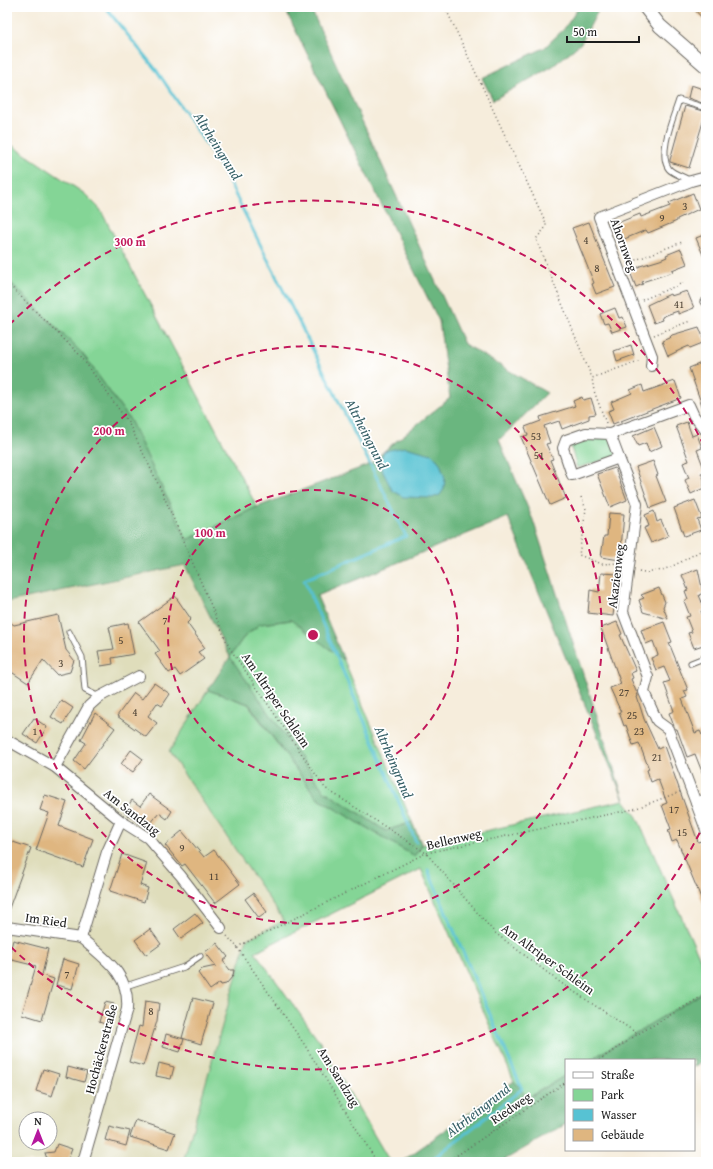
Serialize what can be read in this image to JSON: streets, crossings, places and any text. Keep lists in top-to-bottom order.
{
  "streets": {
    "street": [
      "Ahornweg",
      "Akazienweg",
      "Am Sandzug",
      "Im Ried",
      "Hochäckerstraße"
    ],
    "path": ["Am Altriper Schleim", "Bellenweg", "Riedweg"]
  },
  "crossings": [
    ["Akazienweg", "Bellenweg"],
    ["Am Altriper Schleim", "Bellenweg"],
    ["Am Sandzug", "Bellenweg"],
    ["Im Ried", "Hochäckerstraße"]
  ],
  "water": ["Altrheingrund"],
  "house_numbers": [
    "3",
    "9",
    "4",
    "8",
    "41",
    "53",
    "51",
    "7",
    "5",
    "3",
    "27",
    "4",
    "25",
    "1",
    "23",
    "21",
    "17",
    "15",
    "9",
    "11",
    "7",
    "8"
  ],
  "legend": [
    "Straße",
    "Park",
    "Wasser",
    "Gebäude"
  ],
  "scale_bar": "50 m",
  "north": "top",
  "rings": ["300 m", "200 m", "100 m"]
}
